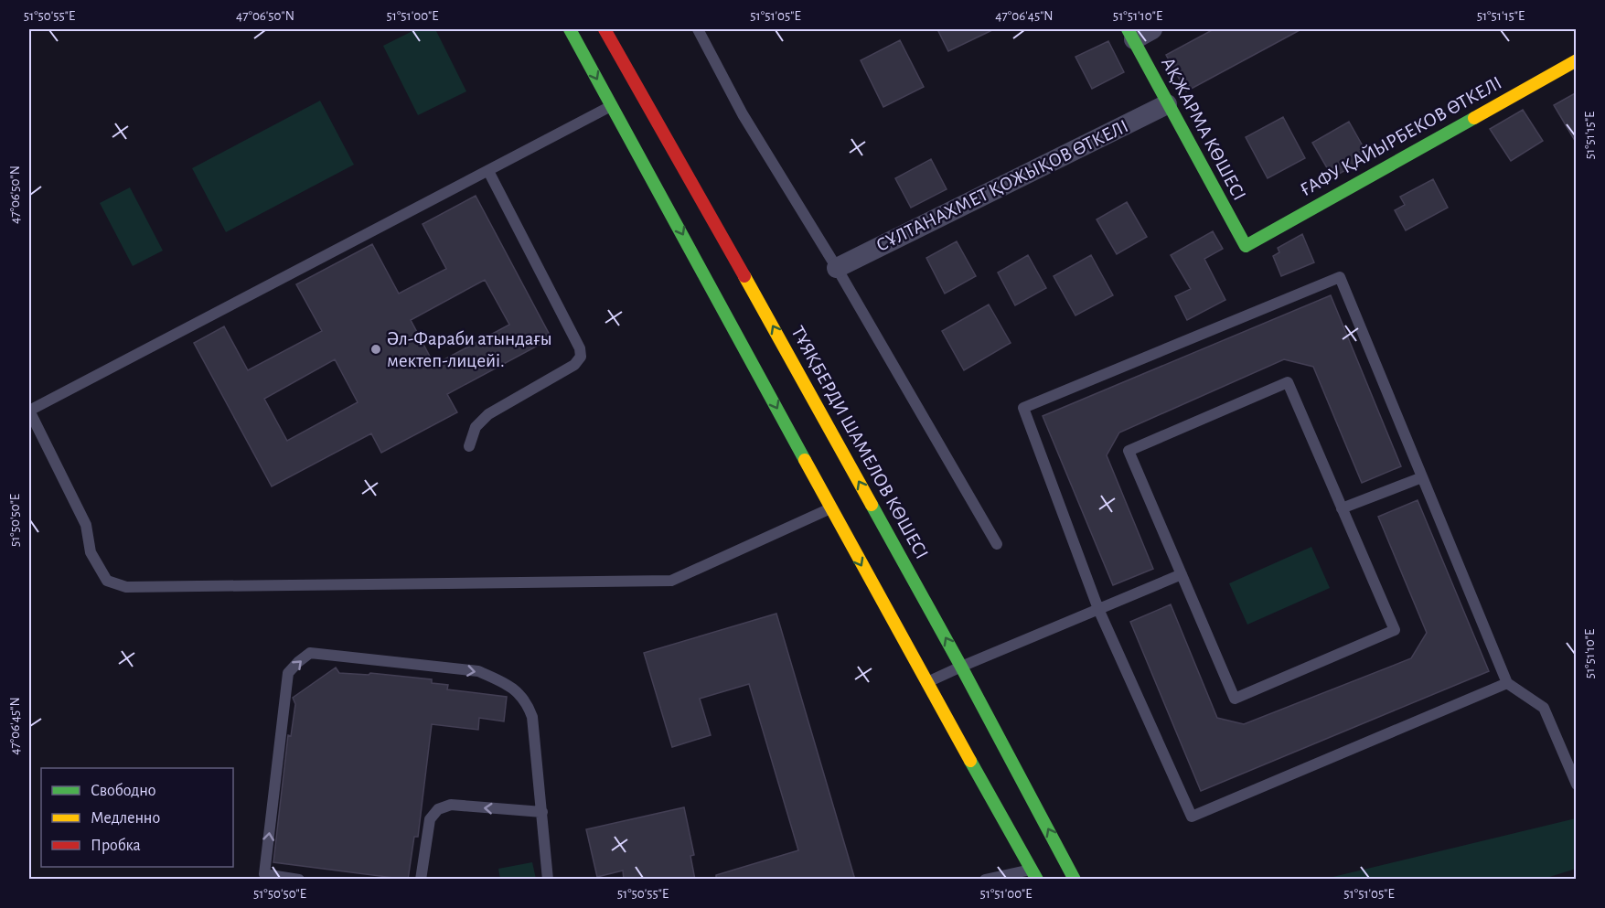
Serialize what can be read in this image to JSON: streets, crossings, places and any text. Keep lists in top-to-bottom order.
{
  "streets": {
    "street": [
      "АҚЖАРМА КӨШЕСІ",
      "ҒАФУ ҚАЙЫРБЕКОВ ӨТКЕЛІ",
      "СҰЛТАНАХМЕТ ҚОЖЫҚОВ ӨТКЕЛІ",
      "ТҰЯҚБЕРДИ ШАМЕЛОВ КӨШЕСІ"
    ]
  },
  "crossings": [
    ["АҚЖАРМА КӨШЕСІ", "ҒАФУ ҚАЙЫРБЕКОВ ӨТКЕЛІ"],
    ["АҚЖАРМА КӨШЕСІ", "СҰЛТАНАХМЕТ ҚОЖЫҚОВ ӨТКЕЛІ"]
  ],
  "places": ["Әл-Фараби атындағы мектеп-лицейі."],
  "legend": ["Свободно", "Медленно", "Пробка"],
  "coordinates": [
    "51°50'55\"E",
    "47°06'50\"N",
    "51°51'00\"E",
    "51°51'05\"E",
    "47°06'45\"N",
    "51°51'10\"E",
    "51°51'15\"E",
    "51°50'50\"E"
  ]
}
